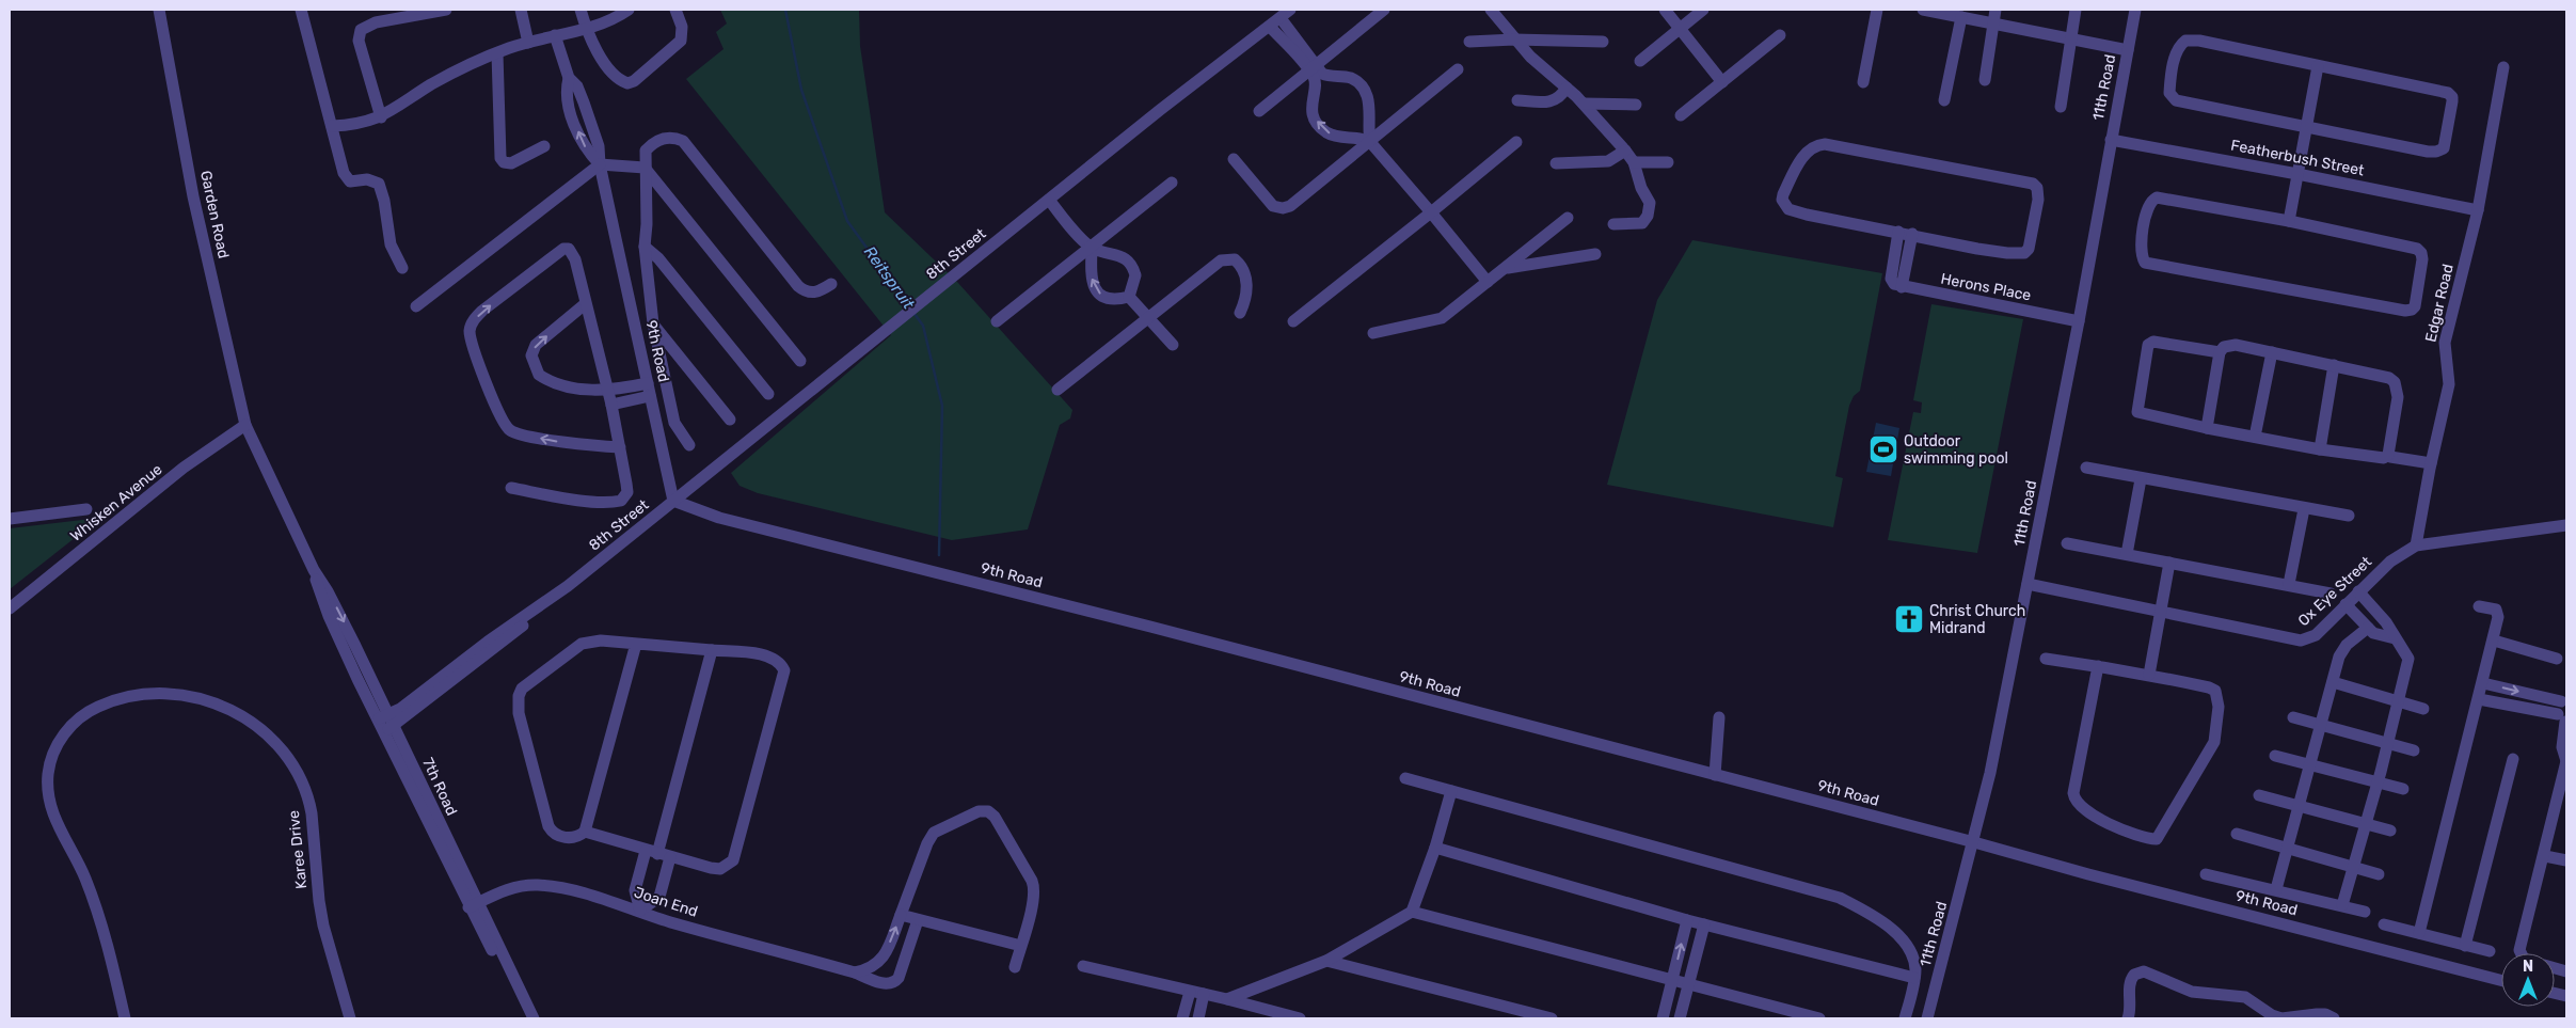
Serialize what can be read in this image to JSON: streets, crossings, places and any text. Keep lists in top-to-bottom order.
{
  "streets": {
    "street": [
      "11th Road",
      "Featherbush Street",
      "Garden Road",
      "8th Street",
      "Herons Place",
      "Edgar Road",
      "9th Road",
      "Whisken Avenue",
      "Ox Eye Street",
      "7th Road",
      "Karee Drive",
      "Joan End"
    ]
  },
  "crossings": [
    ["11th Road", "Featherbush Street"],
    ["11th Road", "Herons Place"],
    ["11th Road", "9th Road"],
    ["11th Road", "Ox Eye Street"],
    ["Featherbush Street", "Edgar Road"],
    ["Garden Road", "Whisken Avenue"],
    ["Garden Road", "7th Road"],
    ["8th Street", "9th Road"],
    ["8th Street", "7th Road"],
    ["Edgar Road", "Ox Eye Street"],
    ["Whisken Avenue", "7th Road"],
    ["7th Road", "Joan End"]
  ],
  "water": ["Reitspruit"],
  "places": {
    "sports": ["Outdoor swimming pool"],
    "church": ["Christ Church Midrand"]
  },
  "north": "top"
}
